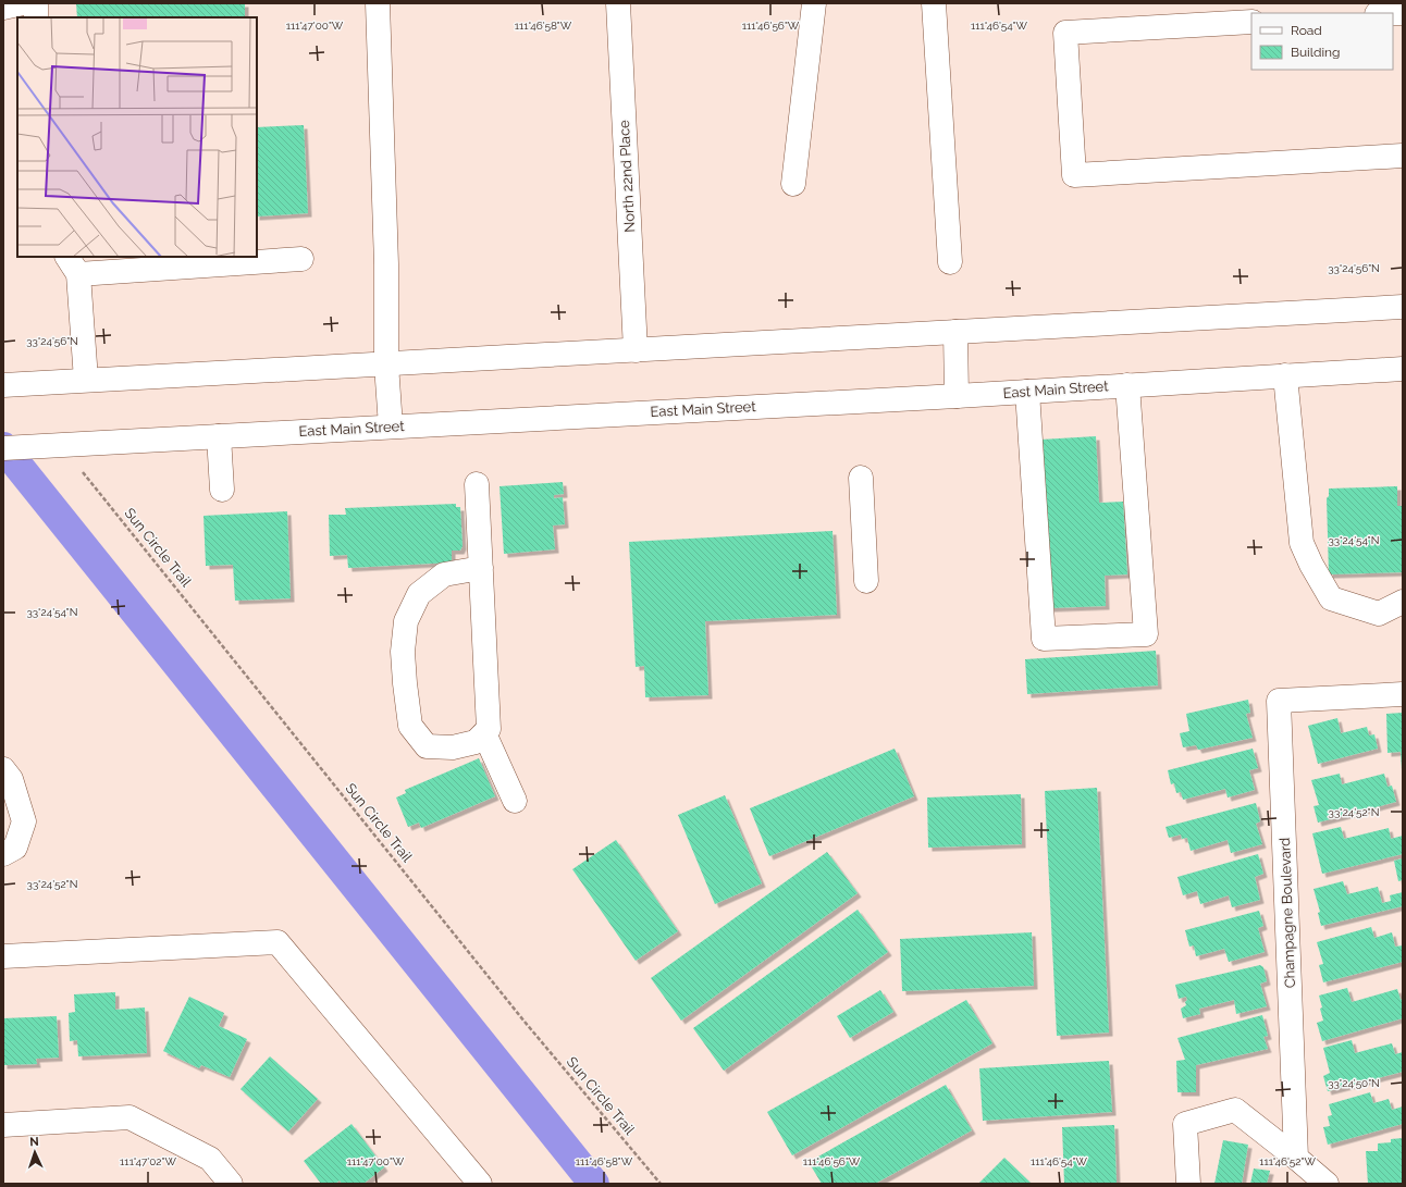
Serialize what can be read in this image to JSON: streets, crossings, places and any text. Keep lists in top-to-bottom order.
{
  "streets": {
    "main road": ["North 22nd Place", "East Main Street", "Champagne Boulevard"],
    "path": ["Sun Circle Trail"]
  },
  "legend": ["Road", "Building"],
  "north": "top",
  "coordinates": [
    "111°47'00\"W",
    "111°46'58\"W",
    "111°46'56\"W",
    "111°46'54\"W",
    "33°24'56\"N",
    "33°24'54\"N",
    "33°24'52\"N",
    "33°24'50\"N",
    "111°47'02\"W",
    "111°46'52\"W"
  ]
}
